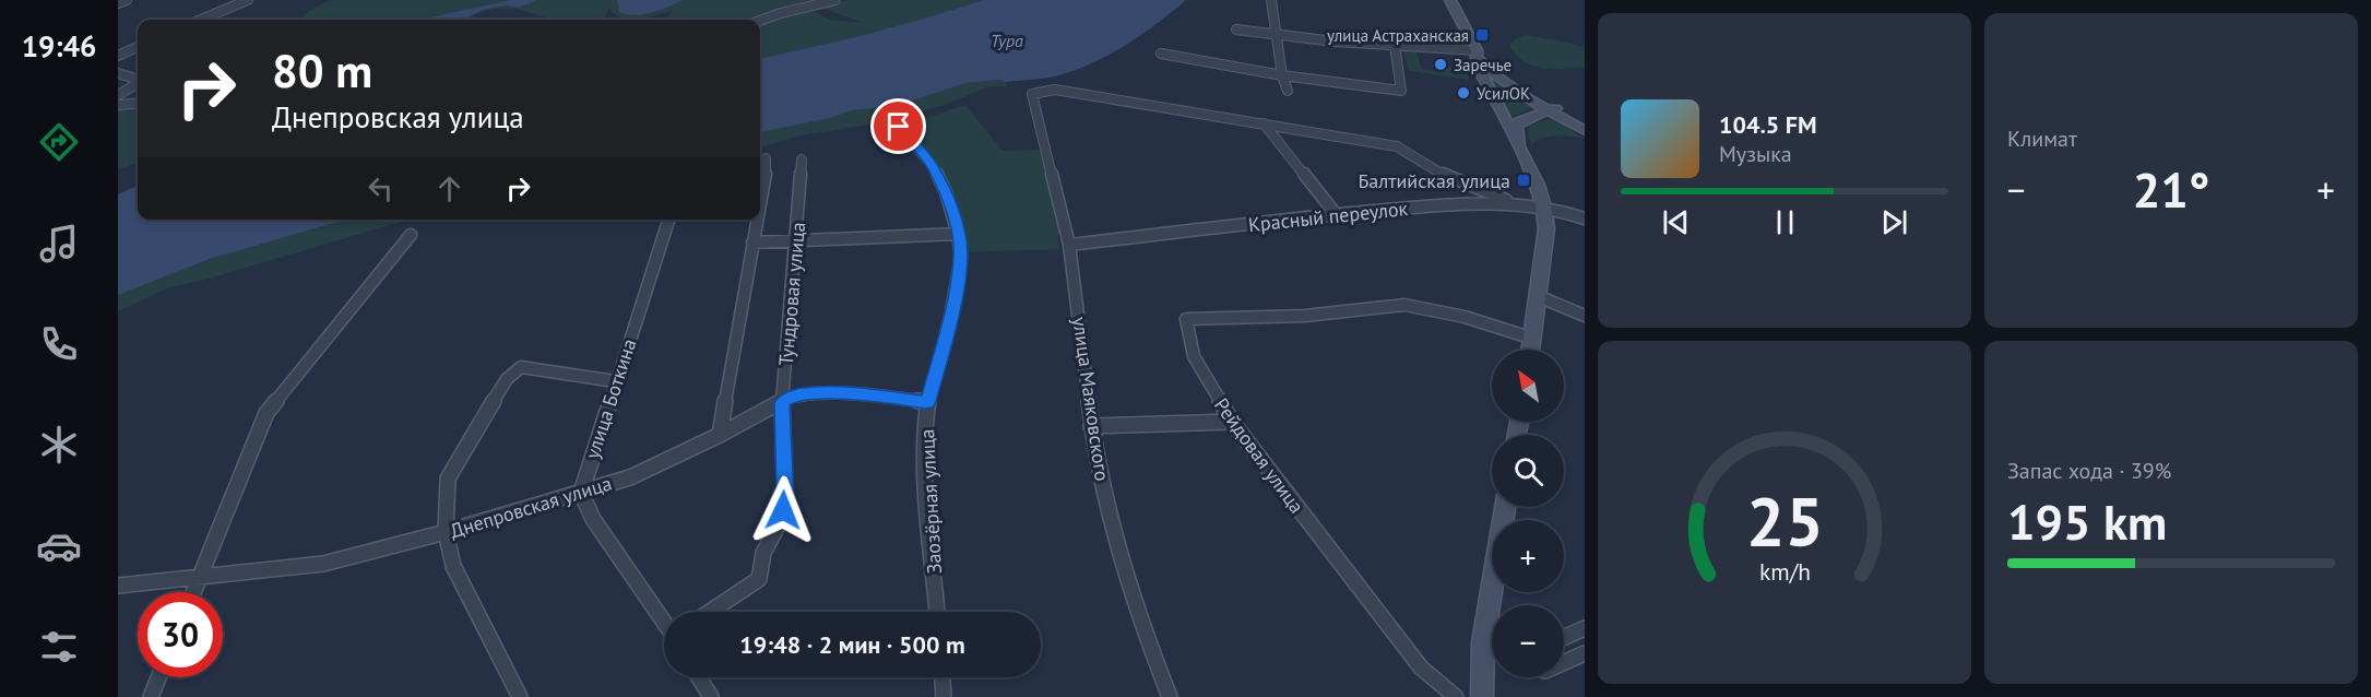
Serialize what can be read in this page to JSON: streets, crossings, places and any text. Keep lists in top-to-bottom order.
{
  "streets": {
    "street": [
      "Красный переулок",
      "Тундровая улица",
      "улица Боткина",
      "улица Маяковского",
      "Рейдовая улица",
      "Заозёрная улица",
      "Днепровская улица"
    ]
  },
  "crossings": [
    ["Красный переулок", "улица Маяковского"],
    ["Тундровая улица", "Днепровская улица"],
    ["улица Боткина", "Днепровская улица"],
    ["Заозёрная улица", "Днепровская улица"]
  ],
  "water": ["Тура"],
  "places": {
    "transit": ["улица Астраханская", "Балтийская улица"],
    "other": ["Заречье", "УсилОК"]
  },
  "north": "top left",
  "page": {
    "tabs": "19:46",
    "tile": [
      "Климат",
      ["Запас хода · 39%", "195 km"]
    ],
    "turn": ["80 m", "Днепровская улица"],
    "song": ["104.5 FM", "Музыка"],
    "heat": ["−", "21°", "+"],
    "map_buttons": ["+", "−"],
    "limit": "30",
    "trip": "19:48 · 2 мин · 500 m",
    "gauge": ["25", "km/h"]
  }
}
